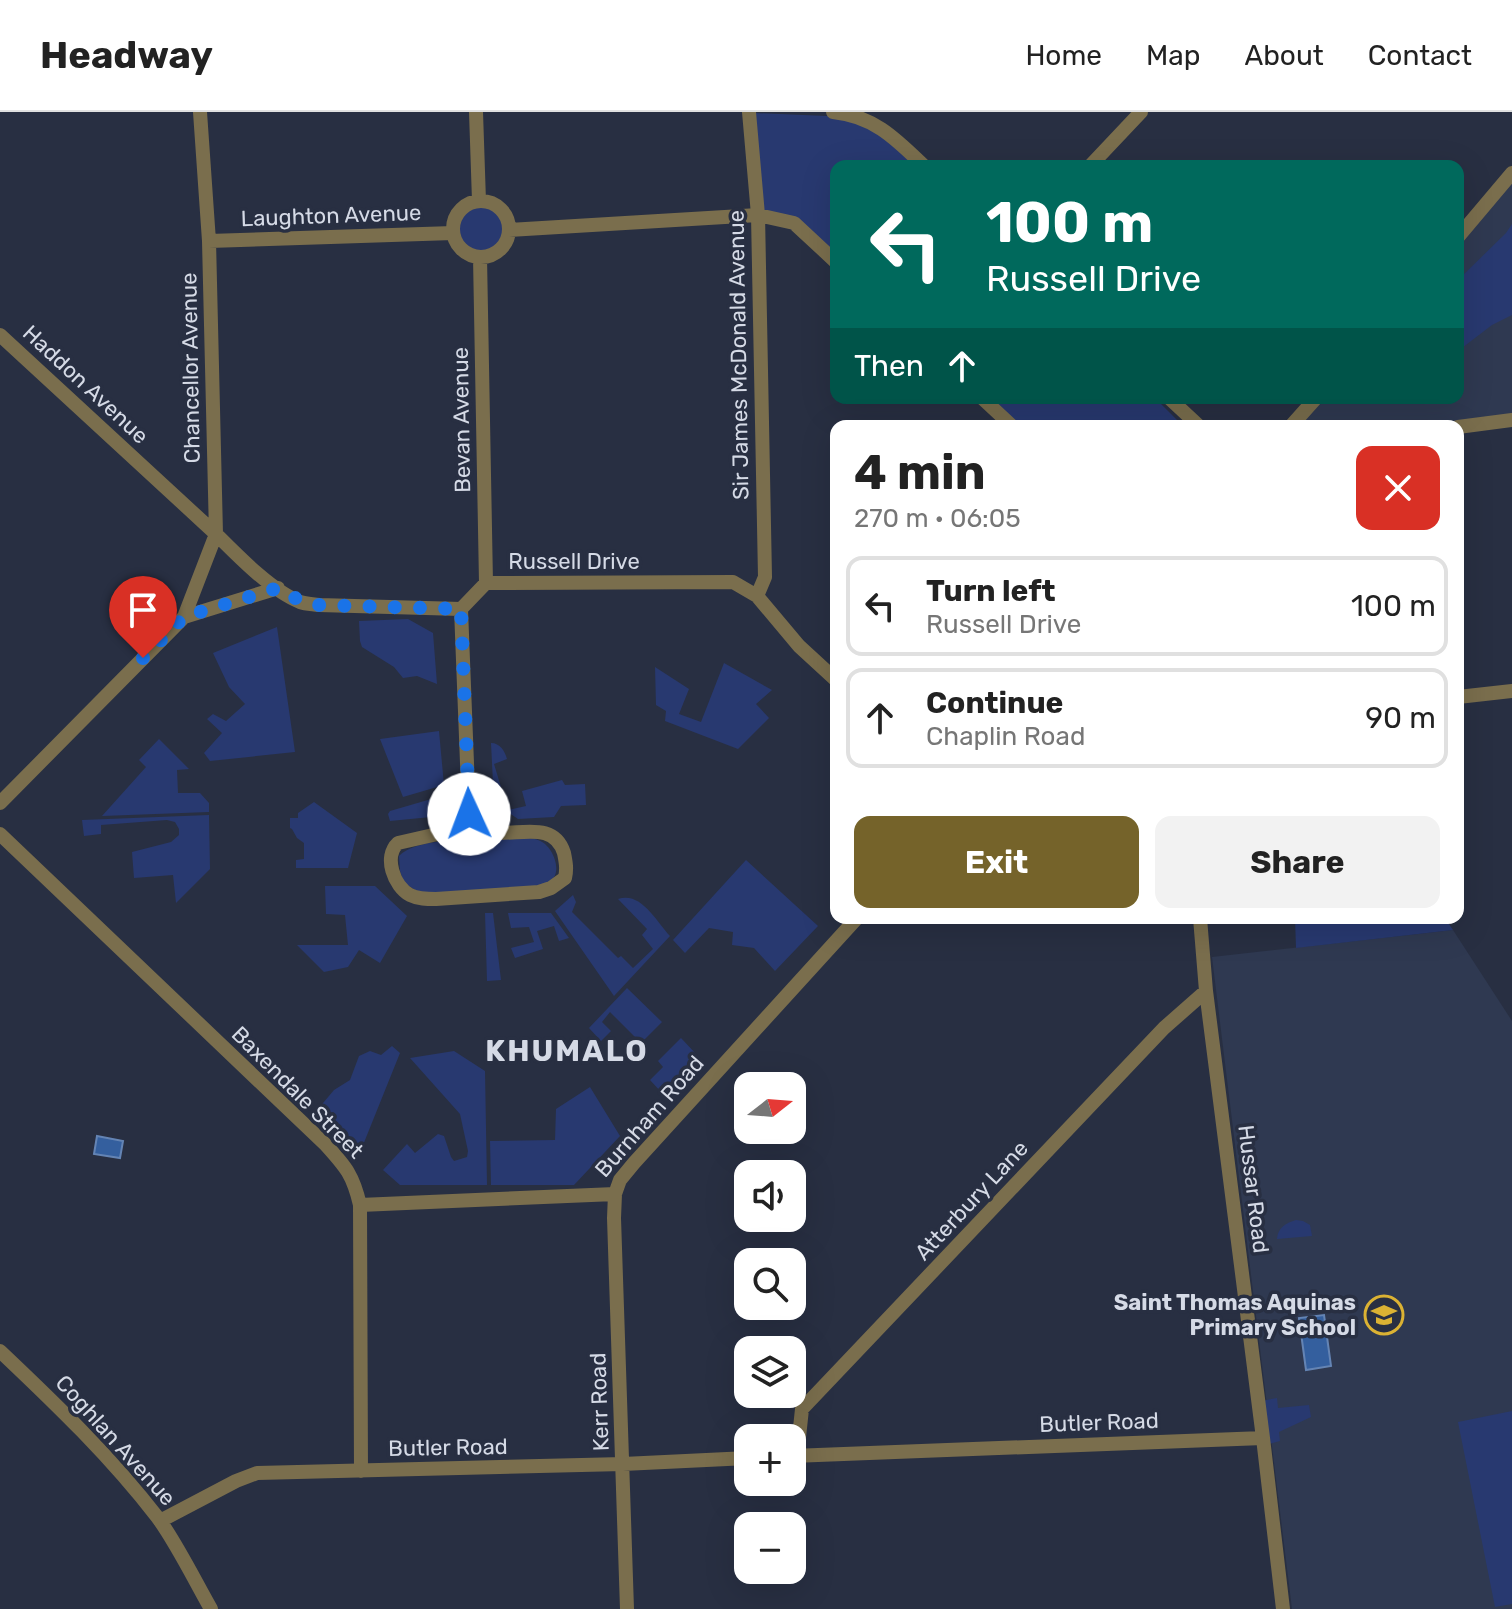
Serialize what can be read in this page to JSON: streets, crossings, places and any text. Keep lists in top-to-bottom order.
{
  "streets": {
    "street": [
      "Laughton Avenue",
      "Sir James McDonald Avenue",
      "Chancellor Avenue",
      "Haddon Avenue",
      "Bevan Avenue",
      "Russell Drive",
      "Baxendale Street",
      "Burnham Road",
      "Hussar Road",
      "Atterbury Lane",
      "Kerr Road",
      "Butler Road",
      "Coghlan Avenue"
    ]
  },
  "crossings": [
    ["Laughton Avenue", "Chancellor Avenue"],
    ["Laughton Avenue", "Bevan Avenue"],
    ["Sir James McDonald Avenue", "Russell Drive"],
    ["Chancellor Avenue", "Haddon Avenue"],
    ["Bevan Avenue", "Russell Drive"],
    ["Baxendale Street", "Burnham Road"],
    ["Baxendale Street", "Butler Road"],
    ["Burnham Road", "Kerr Road"],
    ["Hussar Road", "Atterbury Lane"],
    ["Hussar Road", "Butler Road"],
    ["Kerr Road", "Butler Road"],
    ["Butler Road", "Coghlan Avenue"]
  ],
  "districts": ["KHUMALO"],
  "places": {
    "school or university": ["Saint Thomas Aquinas Primary School"]
  },
  "north": "right",
  "page": {
    "header": "Headway",
    "nav": [
      "Home",
      "Map",
      "About",
      "Contact"
    ],
    "turn": ["100 m", "Russell Drive"],
    "then": "Then",
    "heading": ["4 min", "270 m · 06:05"],
    "list": [
      {
        "name": "Turn left",
        "note": "Russell Drive",
        "value": "100 m"
      },
      {
        "name": "Continue",
        "note": "Chaplin Road",
        "value": "90 m"
      }
    ],
    "buttons": ["Exit", "Share"],
    "map_buttons": ["+", "−"]
  }
}
